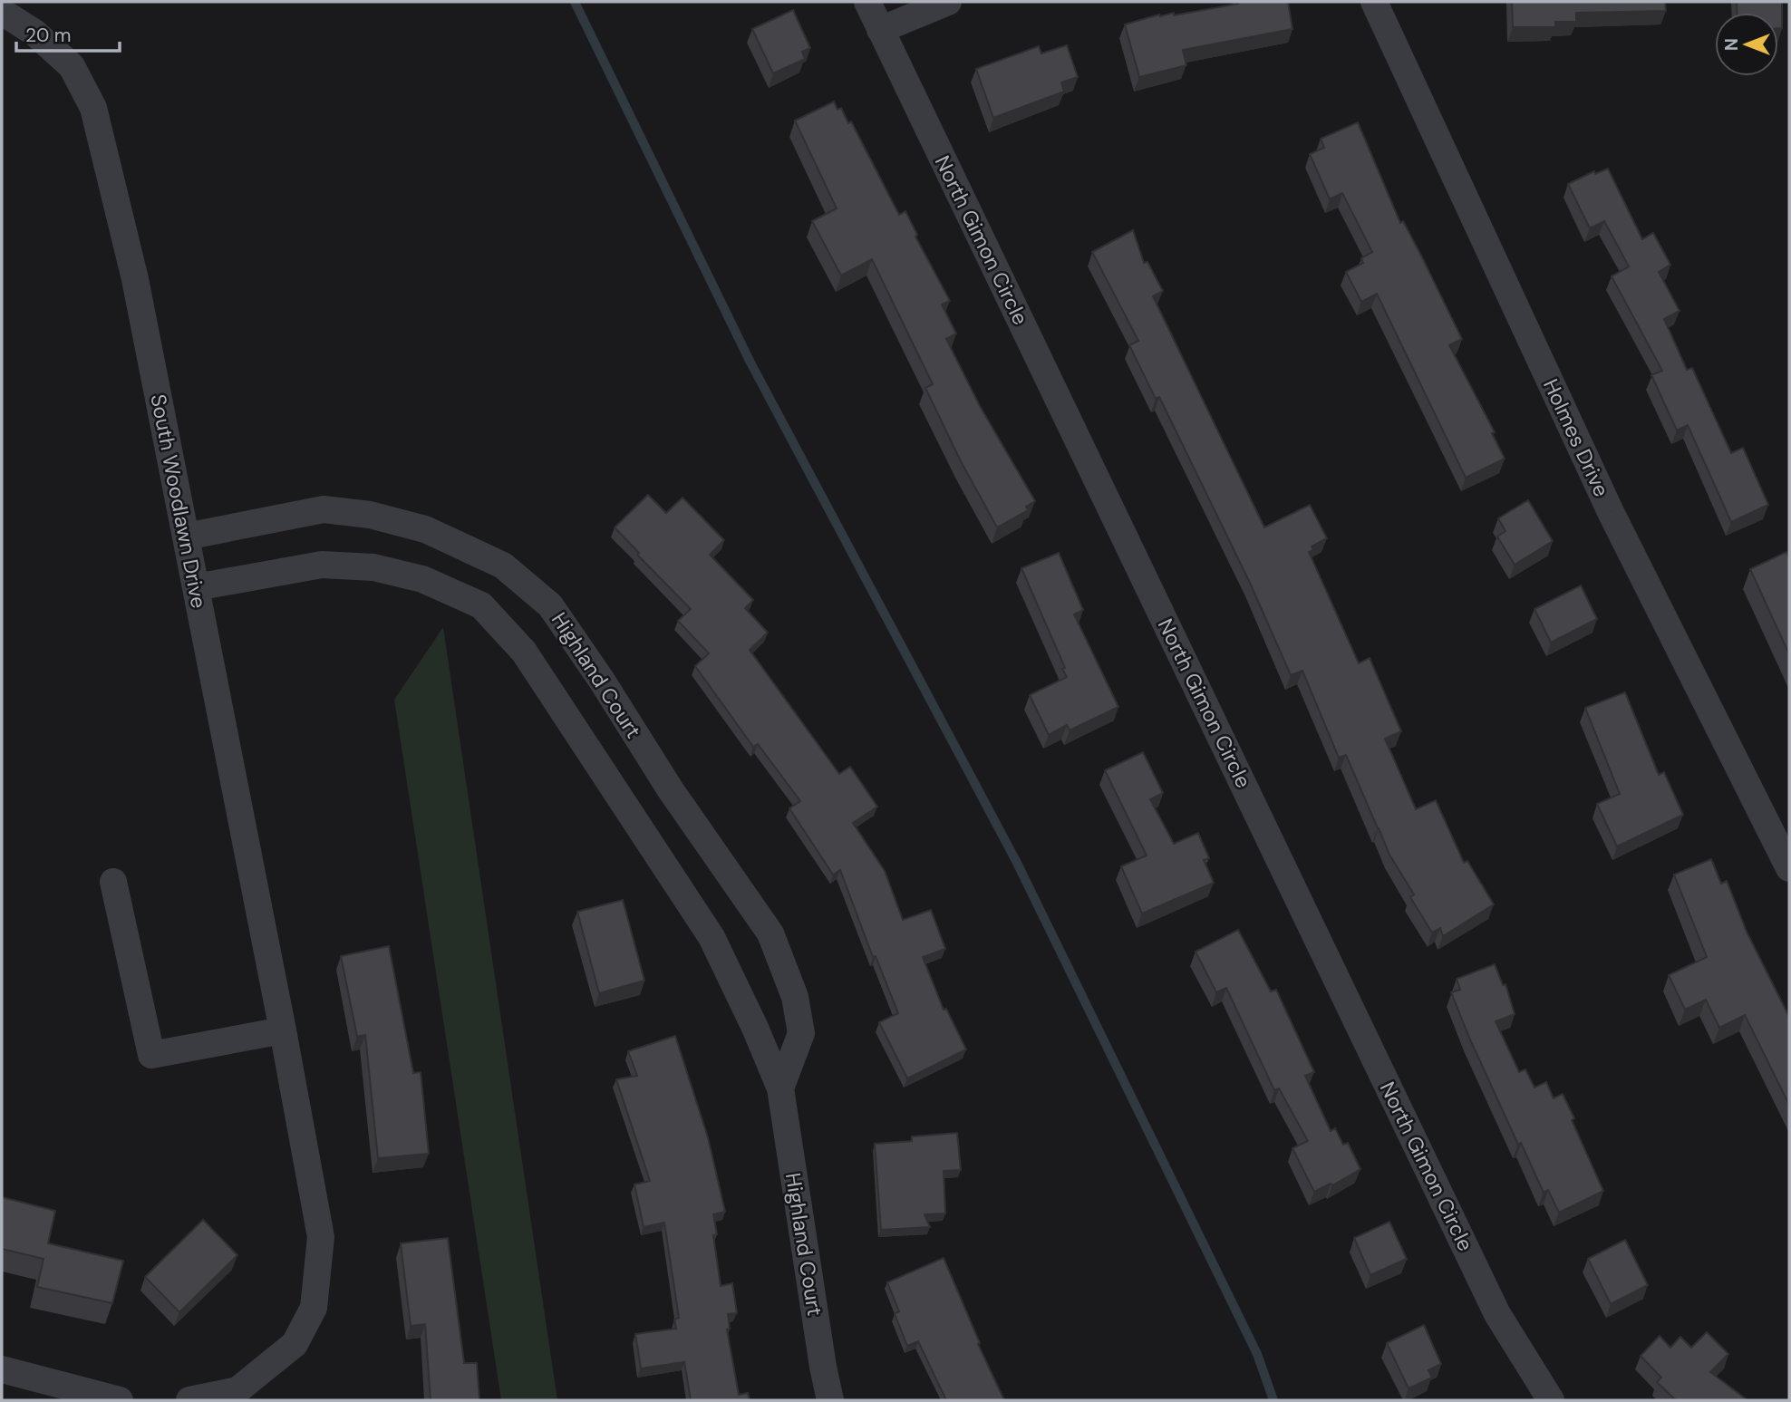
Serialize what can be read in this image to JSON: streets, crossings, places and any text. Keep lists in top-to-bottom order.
{
  "streets": {
    "street": [
      "North Gimon Circle",
      "Holmes Drive",
      "South Woodlawn Drive",
      "Highland Court"
    ]
  },
  "crossings": [
    ["South Woodlawn Drive", "Highland Court"]
  ],
  "scale_bar": "20 m",
  "north": "left"
}
